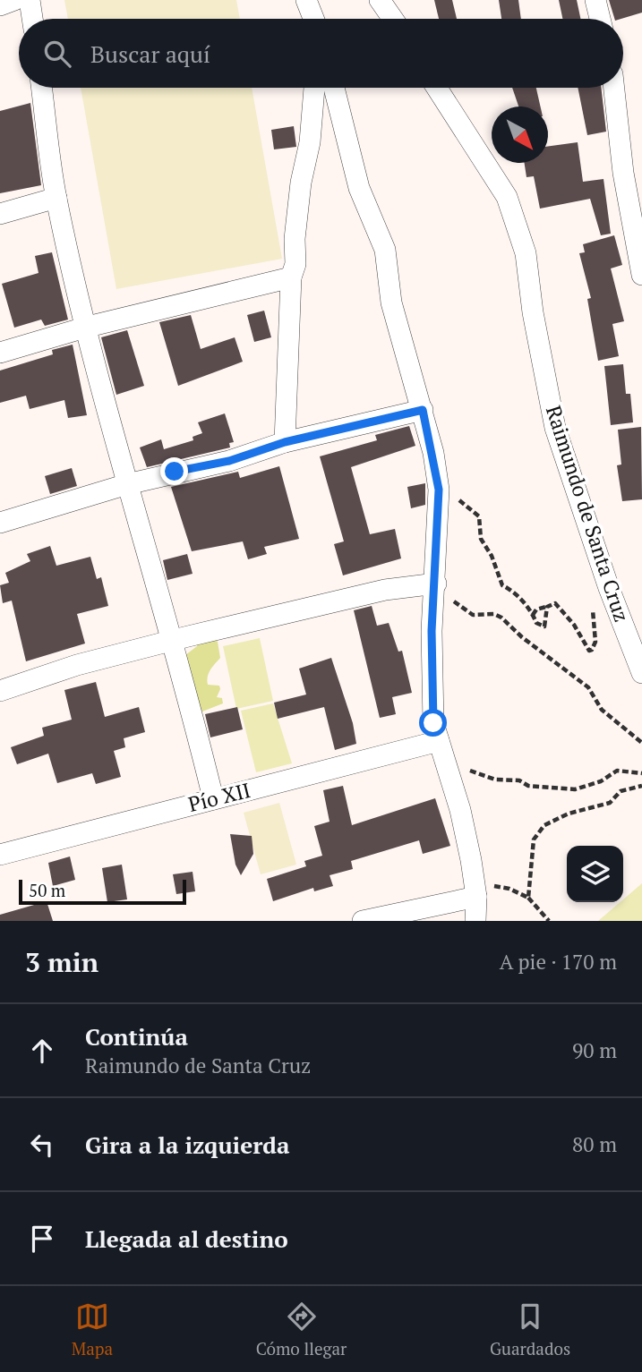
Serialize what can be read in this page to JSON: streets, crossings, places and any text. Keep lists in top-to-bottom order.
{
  "streets": {
    "street": ["Raimundo de Santa Cruz", "Pío XII"]
  },
  "scale_bar": "50 m",
  "north": "bottom right",
  "page": {
    "search": "Buscar aquí",
    "scale": "50 m",
    "heading": ["3 min", "A pie · 170 m"],
    "list": [
      ["Continúa", "Raimundo de Santa Cruz", "90 m"],
      ["Gira a la izquierda", "80 m"],
      "Llegada al destino"
    ],
    "nav": ["Mapa", "Cómo llegar", "Guardados"]
  }
}
